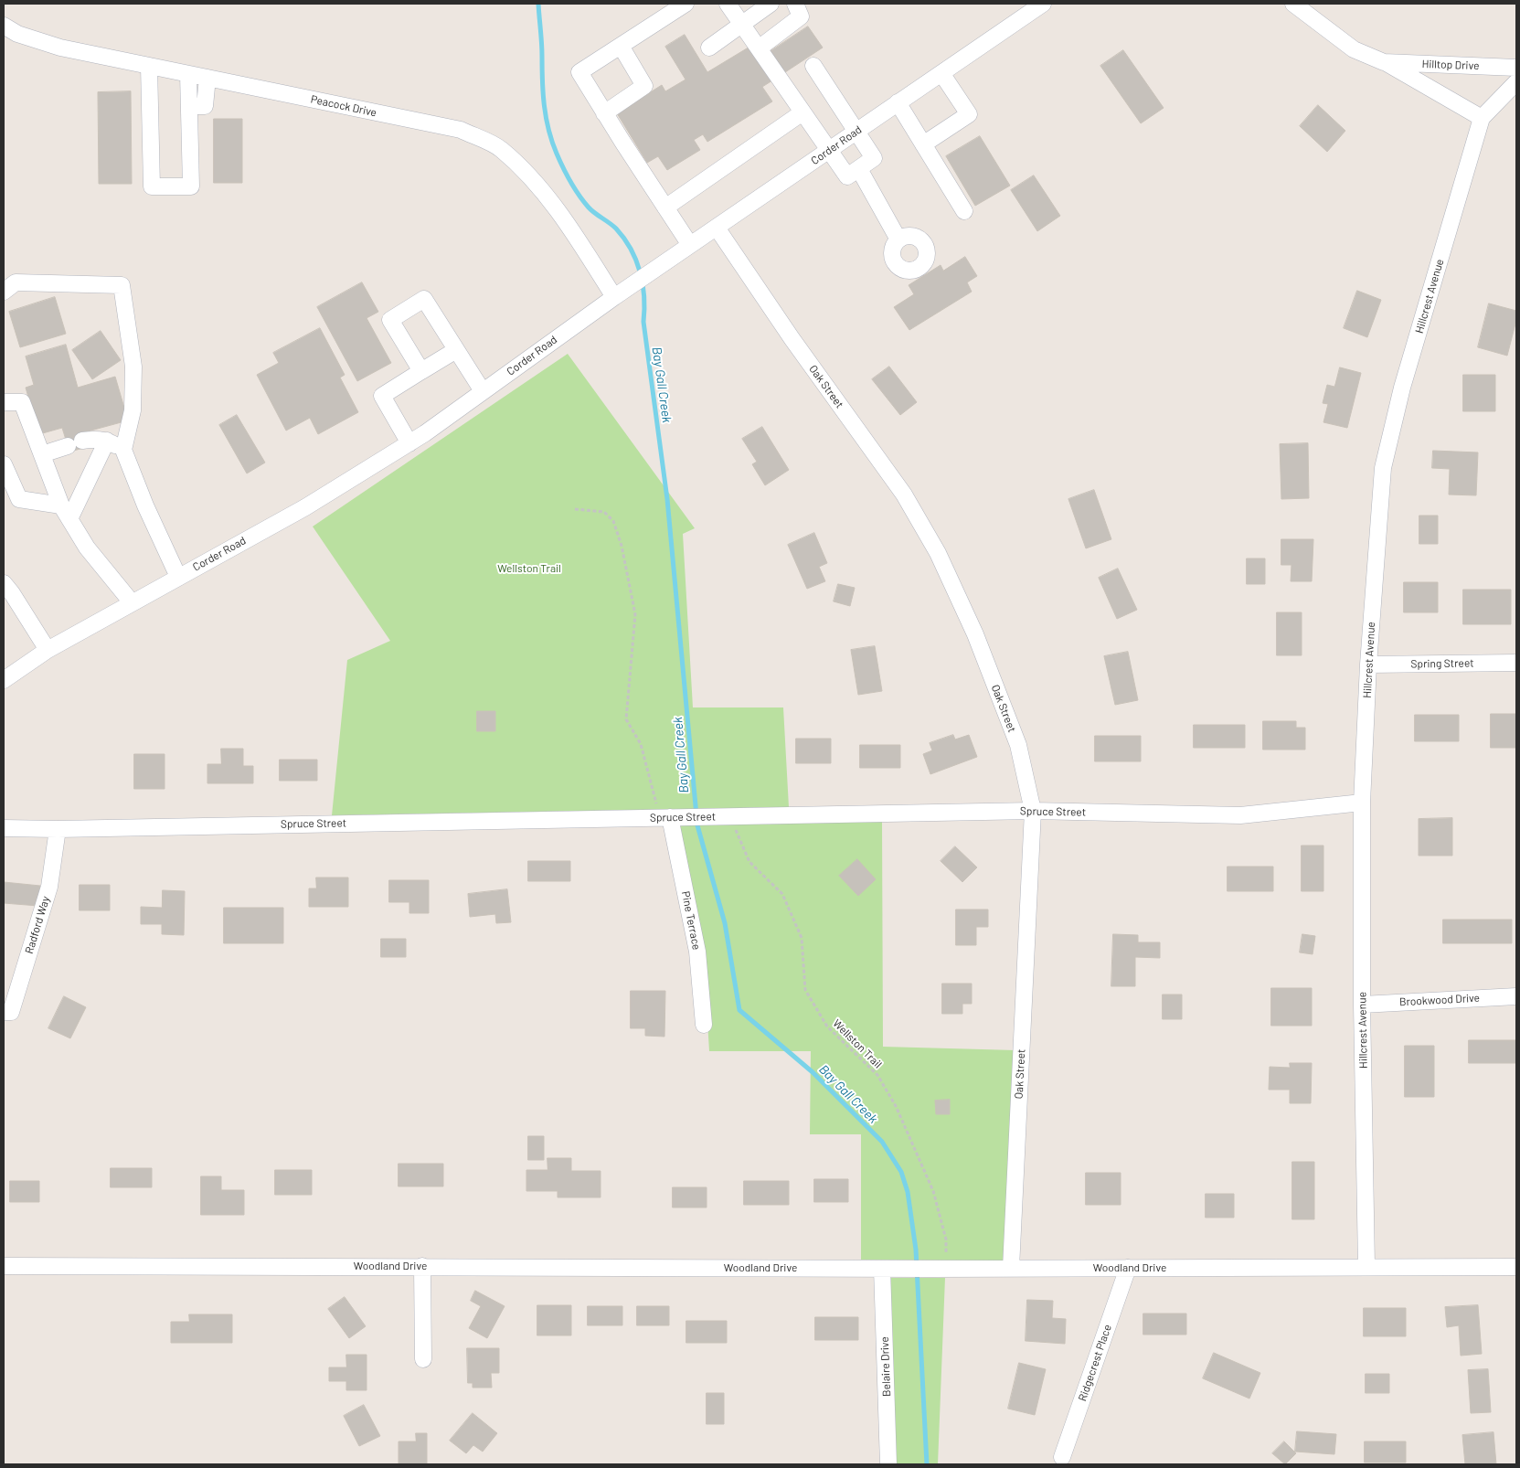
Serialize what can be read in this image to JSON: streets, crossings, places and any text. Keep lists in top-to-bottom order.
{
  "streets": {
    "street": [
      "Hilltop Drive",
      "Peacock Drive",
      "Corder Road",
      "Hillcrest Avenue",
      "Oak Street",
      "Spring Street",
      "Spruce Street",
      "Pine Terrace",
      "Radford Way",
      "Brookwood Drive",
      "Woodland Drive",
      "Ridgecrest Place",
      "Belaire Drive"
    ],
    "path": ["Wellston Trail"]
  },
  "crossings": [
    ["Hilltop Drive", "Hillcrest Avenue"],
    ["Peacock Drive", "Corder Road"],
    ["Corder Road", "Oak Street"],
    ["Hillcrest Avenue", "Spring Street"],
    ["Hillcrest Avenue", "Spruce Street"],
    ["Hillcrest Avenue", "Brookwood Drive"],
    ["Hillcrest Avenue", "Woodland Drive"],
    ["Oak Street", "Spruce Street"],
    ["Oak Street", "Woodland Drive"],
    ["Spruce Street", "Pine Terrace"],
    ["Spruce Street", "Radford Way"],
    ["Spruce Street", "Wellston Trail"],
    ["Wellston Trail", "Woodland Drive"],
    ["Woodland Drive", "Ridgecrest Place"],
    ["Woodland Drive", "Belaire Drive"]
  ],
  "water": ["Bay Gall Creek"],
  "parks": ["Wellston Trail"]
}
